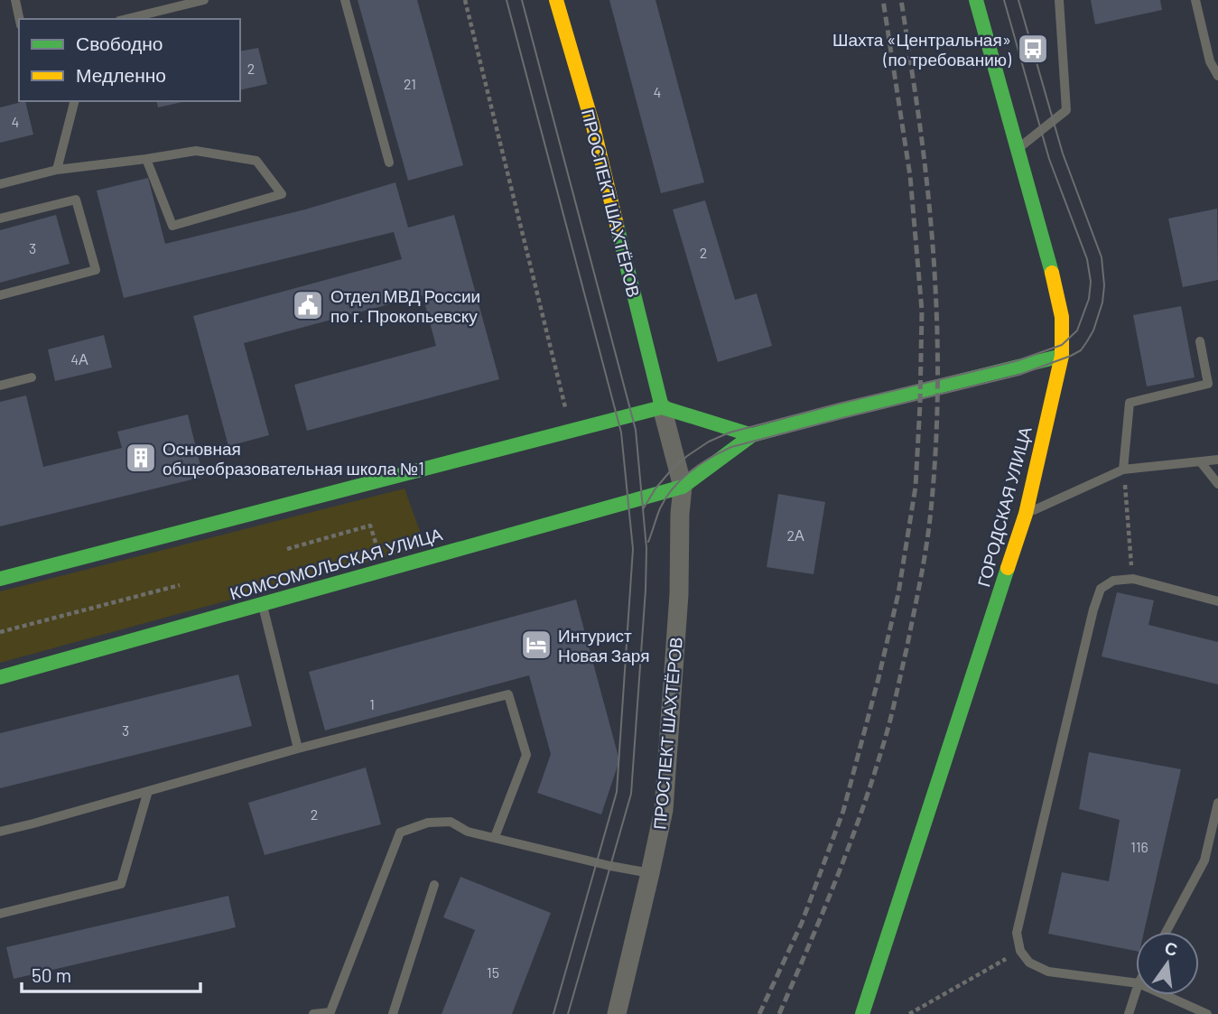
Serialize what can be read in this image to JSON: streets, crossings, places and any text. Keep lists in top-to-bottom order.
{
  "streets": {
    "main road": ["ПРОСПЕКТ ШАХТЁРОВ", "ГОРОДСКАЯ УЛИЦА", "КОМСОМОЛЬСКАЯ УЛИЦА"]
  },
  "crossings": [
    ["ПРОСПЕКТ ШАХТЁРОВ", "КОМСОМОЛЬСКАЯ УЛИЦА"]
  ],
  "places": {
    "bus stop": ["Шахта «Центральная» (по требованию)"],
    "public building": ["Отдел МВД России по г. Прокопьевску"],
    "building": ["Основная общеобразовательная школа №1"],
    "hotel": ["Интурист Новая Заря"]
  },
  "house_numbers": [
    "2",
    "21",
    "4",
    "4",
    "3",
    "2",
    "4А",
    "2А",
    "1",
    "3",
    "2",
    "116",
    "15"
  ],
  "legend": ["Свободно", "Медленно"],
  "scale_bar": "50 m",
  "north": "top"
}
